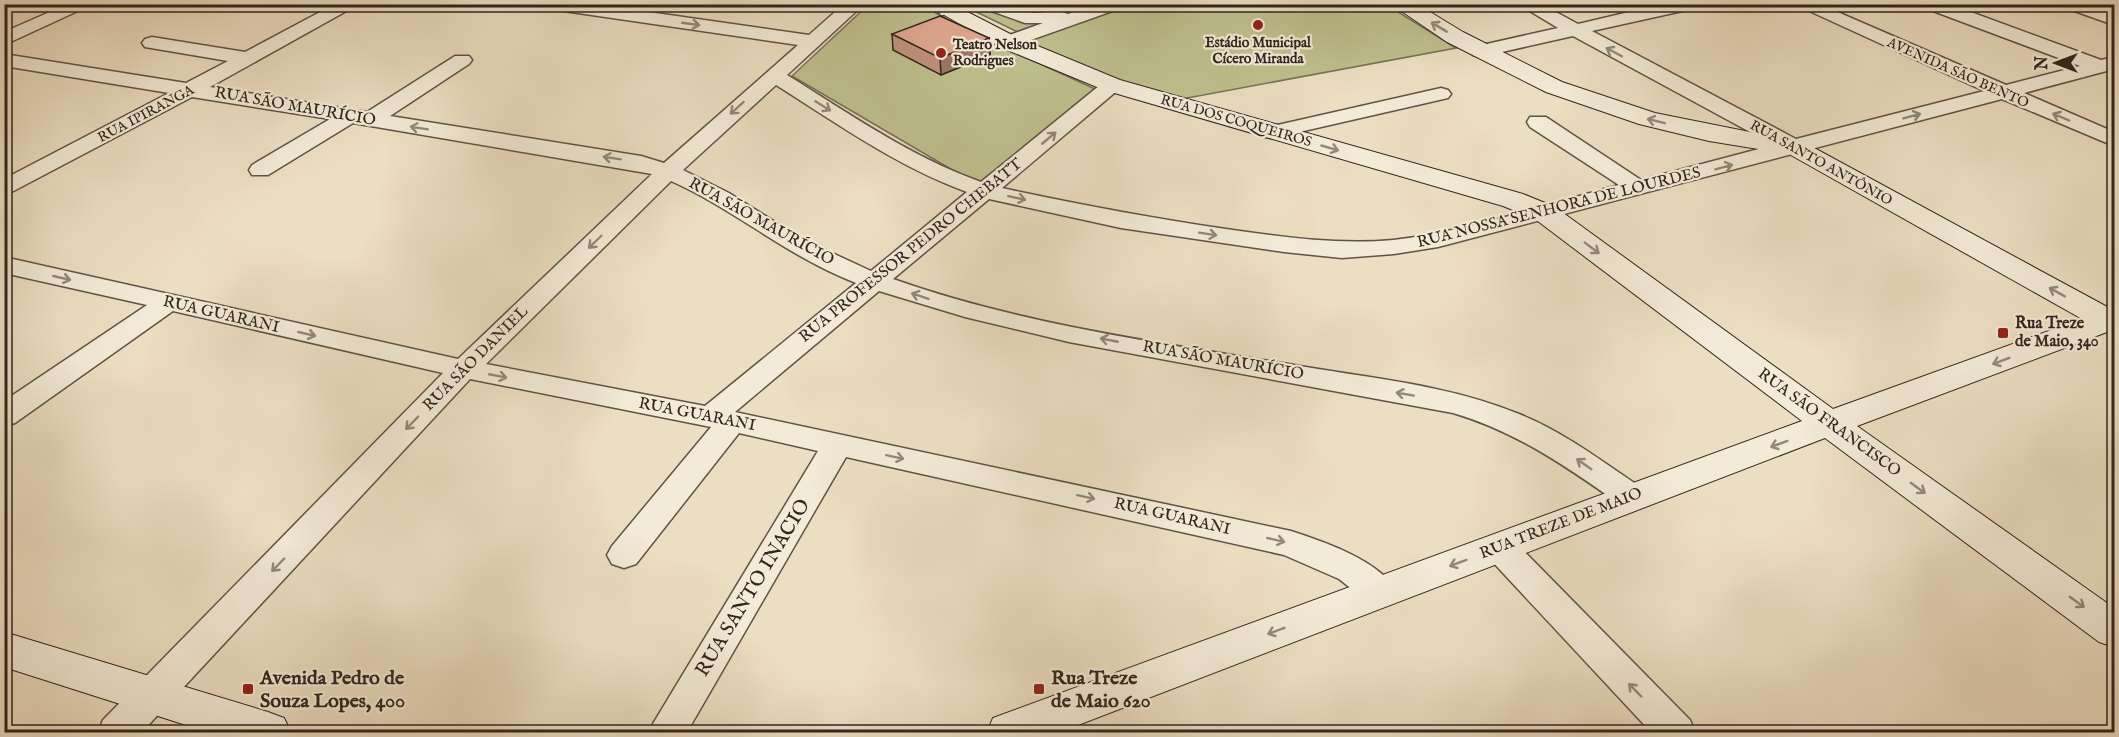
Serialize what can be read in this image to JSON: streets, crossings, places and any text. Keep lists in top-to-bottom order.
{
  "streets": {
    "street": [
      "AVENIDA SÃO BENTO",
      "RUA SÃO MAURÍCIO",
      "RUA IPIRANGA",
      "RUA DOS COQUEIROS",
      "RUA SANTO ANTÔNIO",
      "RUA NOSSA SENHORA DE LOURDES",
      "RUA PROFESSOR PEDRO CHEBATT",
      "RUA GUARANI",
      "RUA SÃO DANIEL",
      "RUA SÃO FRANCISCO",
      "RUA TREZE DE MAIO",
      "RUA SANTO INACIO"
    ]
  },
  "crossings": [
    ["AVENIDA SÃO BENTO", "RUA NOSSA SENHORA DE LOURDES"],
    ["RUA SÃO MAURÍCIO", "RUA IPIRANGA"],
    ["RUA SÃO MAURÍCIO", "RUA PROFESSOR PEDRO CHEBATT"],
    ["RUA SÃO MAURÍCIO", "RUA SÃO DANIEL"],
    ["RUA SÃO MAURÍCIO", "RUA TREZE DE MAIO"],
    ["RUA DOS COQUEIROS", "RUA NOSSA SENHORA DE LOURDES"],
    ["RUA DOS COQUEIROS", "RUA PROFESSOR PEDRO CHEBATT"],
    ["RUA DOS COQUEIROS", "RUA SÃO FRANCISCO"],
    ["RUA SANTO ANTÔNIO", "RUA NOSSA SENHORA DE LOURDES"],
    ["RUA SANTO ANTÔNIO", "RUA TREZE DE MAIO"],
    ["RUA NOSSA SENHORA DE LOURDES", "RUA PROFESSOR PEDRO CHEBATT"],
    ["RUA NOSSA SENHORA DE LOURDES", "RUA SÃO DANIEL"],
    ["RUA NOSSA SENHORA DE LOURDES", "RUA SÃO FRANCISCO"],
    ["RUA PROFESSOR PEDRO CHEBATT", "RUA GUARANI"],
    ["RUA GUARANI", "RUA SÃO DANIEL"],
    ["RUA GUARANI", "RUA TREZE DE MAIO"],
    ["RUA GUARANI", "RUA SANTO INACIO"],
    ["RUA SÃO FRANCISCO", "RUA TREZE DE MAIO"]
  ],
  "one_way": [
    "RUA SÃO MAURÍCIO",
    "RUA GUARANI",
    "RUA SÃO DANIEL",
    "RUA TREZE DE MAIO"
  ],
  "places": {
    "other": ["Estádio Municipal Cícero Miranda", "Teatro Nelson Rodrigues"],
    "transit": ["Rua Treze de Maio, 340", "Avenida Pedro de Souza Lopes, 400", "Rua Treze de Maio 620"]
  },
  "north": "left"
}
